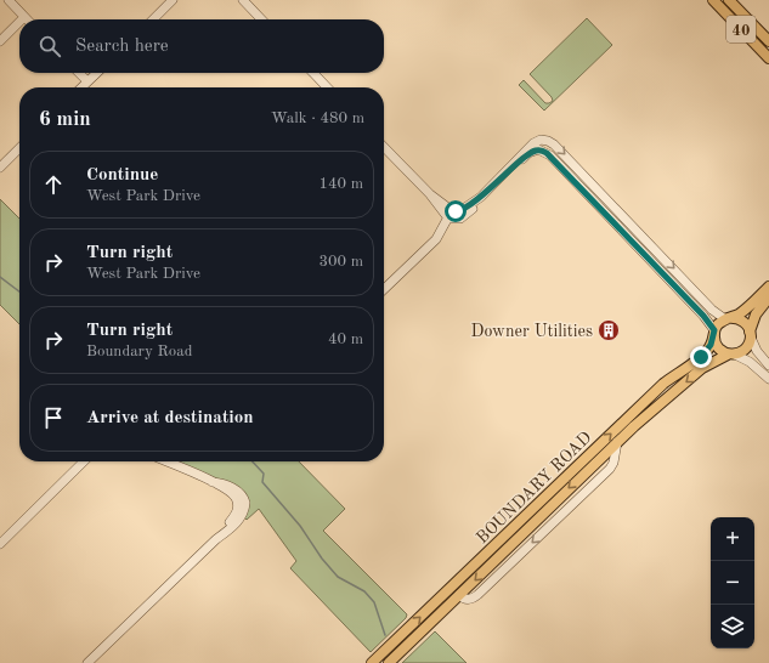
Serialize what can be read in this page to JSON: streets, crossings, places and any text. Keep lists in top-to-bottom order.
{
  "streets": {
    "main road": ["40", "BOUNDARY ROAD"]
  },
  "places": {
    "building": ["Downer Utilities"]
  },
  "page": {
    "search": "Search here",
    "heading": ["6 min", "Walk · 480 m"],
    "list": [
      ["Continue", "West Park Drive", "140 m"],
      ["Turn right", "West Park Drive", "300 m"],
      ["Turn right", "Boundary Road", "40 m"],
      "Arrive at destination"
    ],
    "map_buttons": ["+", "−"]
  }
}
